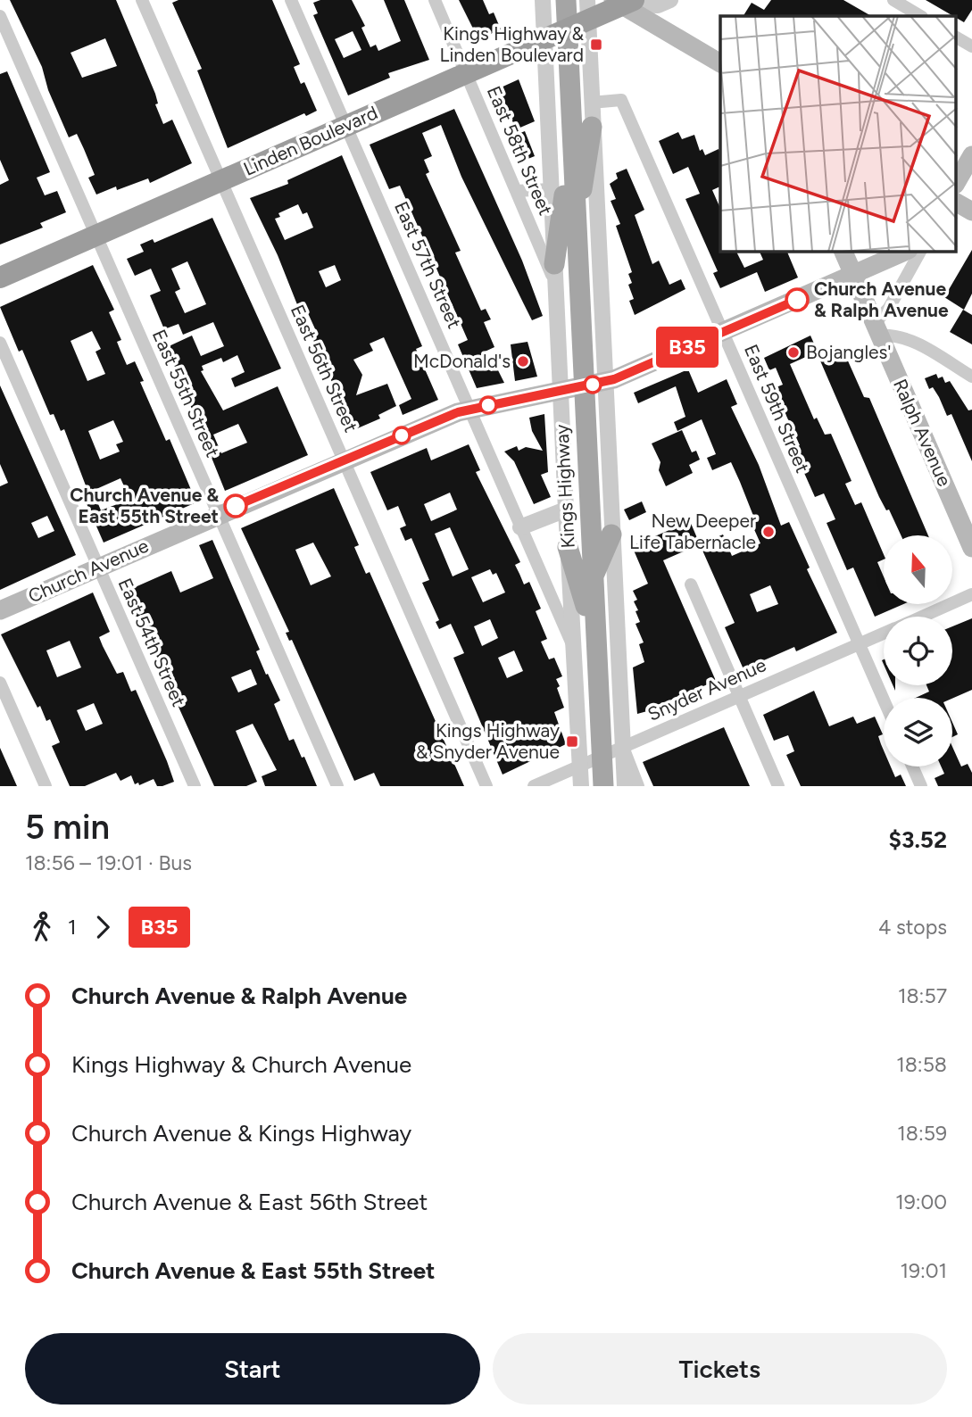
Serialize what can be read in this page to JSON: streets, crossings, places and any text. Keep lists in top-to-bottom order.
{
  "streets": {
    "highway": ["Linden Boulevard"],
    "main road": ["Ralph Avenue", "Kings Highway", "Church Avenue"],
    "street": [
      "East 58th Street",
      "East 57th Street",
      "East 56th Street",
      "East 55th Street",
      "East 59th Street",
      "East 54th Street",
      "Snyder Avenue"
    ]
  },
  "crossings": [
    ["Linden Boulevard", "East 58th Street"],
    ["Linden Boulevard", "East 57th Street"],
    ["Linden Boulevard", "East 56th Street"],
    ["Linden Boulevard", "East 55th Street"],
    ["Linden Boulevard", "Kings Highway"],
    ["East 58th Street", "Kings Highway"],
    ["East 57th Street", "Kings Highway"],
    ["East 57th Street", "Church Avenue"],
    ["East 56th Street", "Church Avenue"],
    ["East 55th Street", "Church Avenue"],
    ["East 59th Street", "Church Avenue"],
    ["East 59th Street", "Snyder Avenue"],
    ["Ralph Avenue", "Church Avenue"],
    ["Kings Highway", "Church Avenue"],
    ["Kings Highway", "Snyder Avenue"],
    ["Church Avenue", "East 54th Street"]
  ],
  "places": {
    "transit": ["Kings Highway & Linden Boulevard", "Kings Highway & Snyder Avenue"],
    "other": [
      "Church Avenue & Ralph Avenue",
      "Bojangles'",
      "McDonald's",
      "Church Avenue & East 55th Street",
      "New Deeper Life Tabernacle"
    ]
  },
  "lines": ["bus line B35"],
  "north": "top",
  "page": {
    "on_map": "B35",
    "heading": ["5 min", "18:56 – 19:01 · Bus", "$3.52"],
    "legs": ["1", "B35", "4 stops"],
    "list": [
      {
        "name": "Church Avenue & Ralph Avenue",
        "value": "18:57"
      },
      {
        "name": "Kings Highway & Church Avenue",
        "value": "18:58"
      },
      {
        "name": "Church Avenue & Kings Highway",
        "value": "18:59"
      },
      {
        "name": "Church Avenue & East 56th Street",
        "value": "19:00"
      },
      {
        "name": "Church Avenue & East 55th Street",
        "value": "19:01"
      }
    ],
    "buttons": ["Start", "Tickets"]
  }
}
